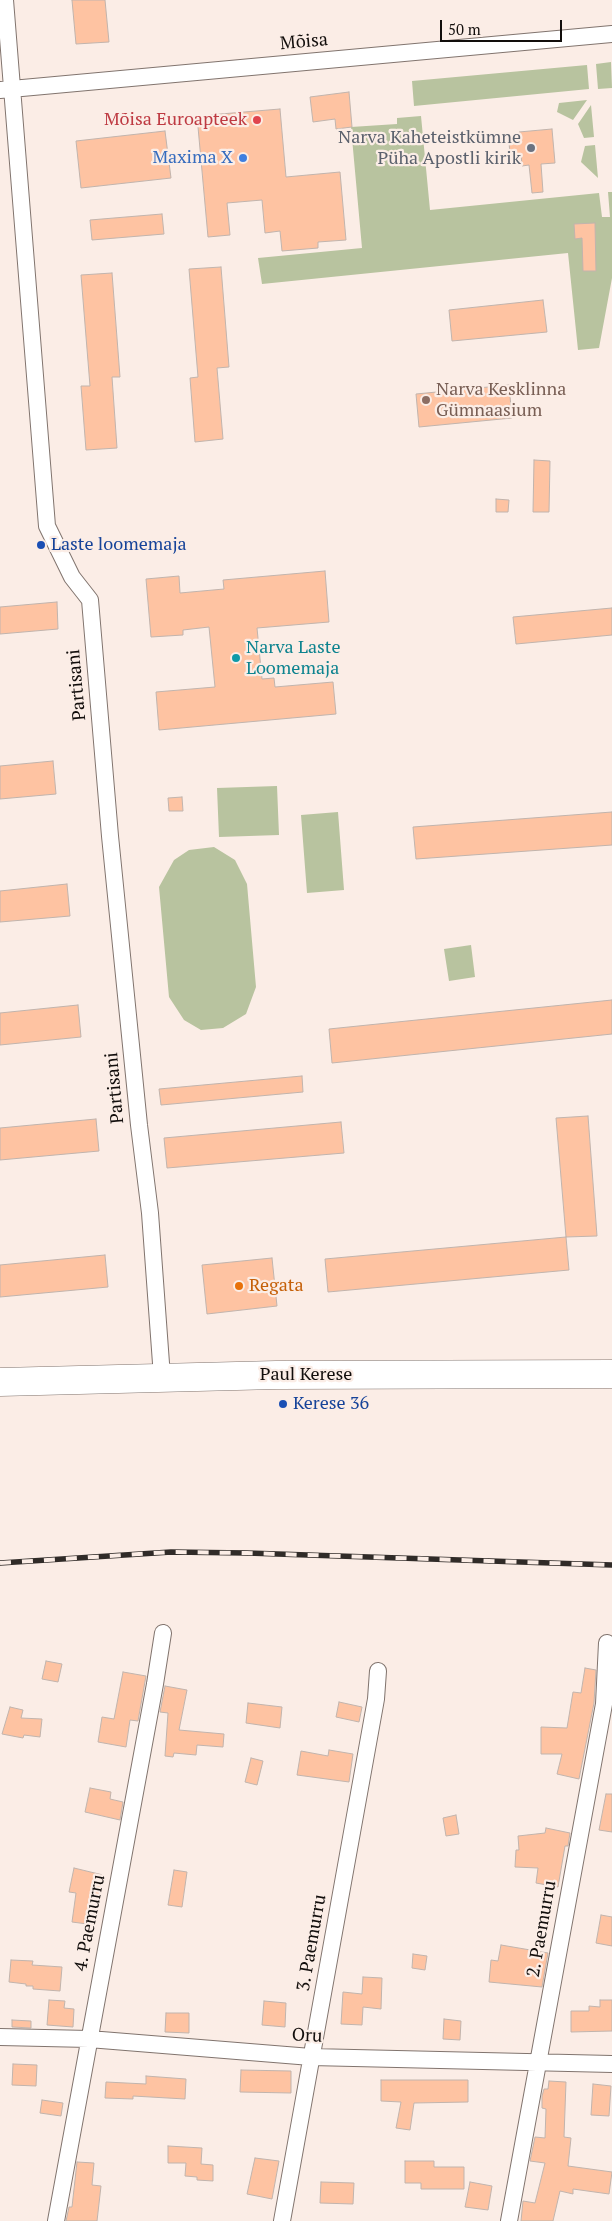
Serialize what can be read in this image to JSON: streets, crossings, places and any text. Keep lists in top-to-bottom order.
{
  "streets": {
    "highway": ["Paul Kerese"],
    "street": [
      "Mõisa",
      "Partisani",
      "4. Paemurru",
      "2. Paemurru",
      "3. Paemurru",
      "Oru"
    ]
  },
  "crossings": [
    ["Mõisa", "Partisani"],
    ["Partisani", "Paul Kerese"],
    ["4. Paemurru", "Oru"],
    ["2. Paemurru", "Oru"],
    ["3. Paemurru", "Oru"]
  ],
  "places": [
    "Mõisa Euroapteek",
    "Narva Kaheteistkümne Püha Apostli kirik",
    "Maxima X",
    "Narva Kesklinna Gümnaasium",
    "Laste loomemaja",
    "Narva Laste Loomemaja",
    "Regata",
    "Kerese 36"
  ],
  "scale_bar": "50 m"
}
